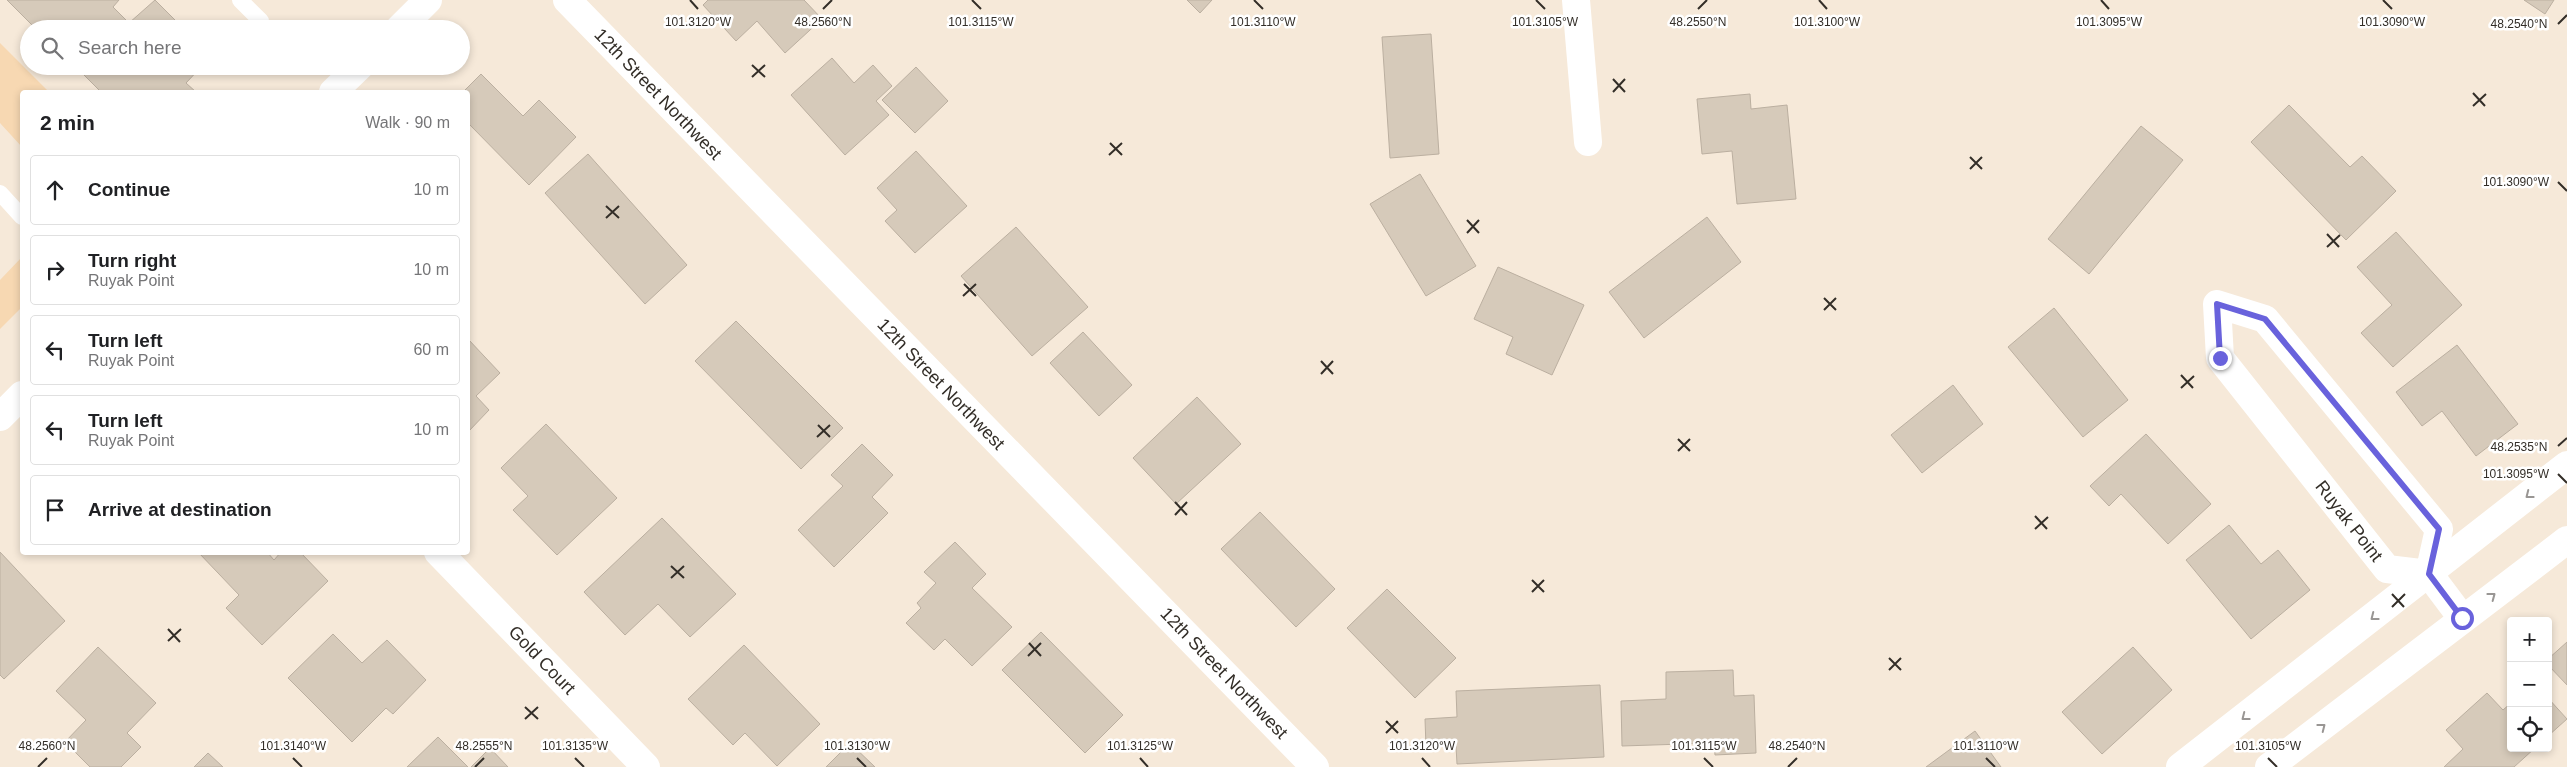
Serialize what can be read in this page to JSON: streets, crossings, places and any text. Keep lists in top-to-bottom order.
{
  "streets": {
    "street": ["12th Street Northwest", "Ruyak Point", "Gold Court"]
  },
  "page": {
    "search": "Search here",
    "heading": ["2 min", "Walk · 90 m"],
    "list": [
      ["Continue", "10 m"],
      ["Turn right", "Ruyak Point", "10 m"],
      ["Turn left", "Ruyak Point", "60 m"],
      ["Turn left", "Ruyak Point", "10 m"],
      "Arrive at destination"
    ],
    "map_buttons": ["+", "−"]
  },
  "coordinates": [
    "48.2560°N",
    "48.2550°N",
    "101.3115°W",
    "101.3095°W",
    "101.3120°W",
    "101.3110°W",
    "101.3105°W",
    "101.3100°W",
    "101.3090°W",
    "48.2540°N",
    "48.2535°N",
    "101.3140°W",
    "101.3135°W",
    "101.3130°W",
    "101.3125°W",
    "48.2555°N"
  ]
}
